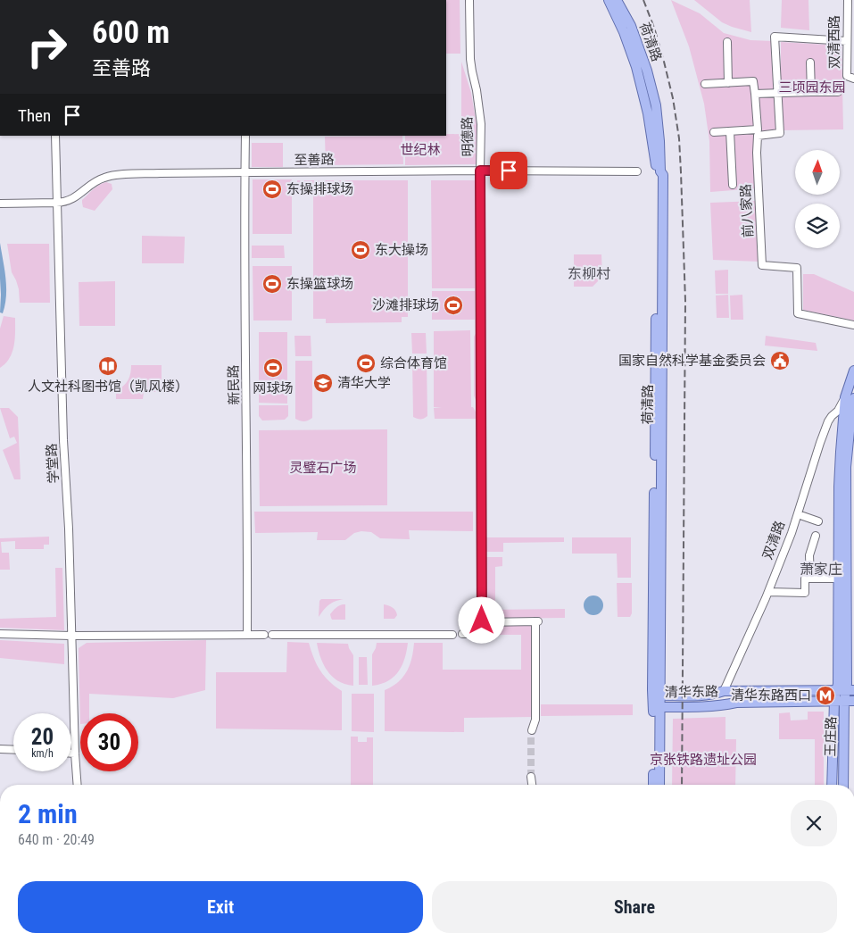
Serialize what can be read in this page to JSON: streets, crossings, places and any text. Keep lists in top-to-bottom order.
{
  "streets": {
    "main road": [
      "荷清路",
      "双清路",
      "清华东路",
      "王庄路"
    ],
    "street": [
      "双清西路",
      "明德路",
      "至善路",
      "前八家路",
      "新民路",
      "学堂路"
    ]
  },
  "crossings": [
    ["荷清路", "清华东路"],
    ["双清西路", "前八家路"],
    ["明德路", "至善路"],
    ["至善路", "新民路"],
    ["至善路", "学堂路"],
    ["双清路", "清华东路"],
    ["双清路", "王庄路"],
    ["清华东路", "王庄路"]
  ],
  "districts": ["东柳村", "萧家庄"],
  "parks": [
    "三顷园东园",
    "世纪林",
    "灵璧石广场",
    "京张铁路遗址公园"
  ],
  "places": {
    "sports": [
      "东操排球场",
      "东大操场",
      "东操篮球场",
      "沙滩排球场",
      "综合体育馆",
      "网球场"
    ],
    "public building": ["国家自然科学基金委员会"],
    "library": ["人文社科图书馆（凯风楼）"],
    "school or university": ["清华大学"],
    "metro station": ["清华东路西口"]
  },
  "north": "top",
  "page": {
    "turn": ["600 m", "至善路"],
    "then": "Then",
    "speed": "20 km/h",
    "limit": "30",
    "heading": ["2 min", "640 m · 20:49"],
    "buttons": ["Exit", "Share"]
  }
}
